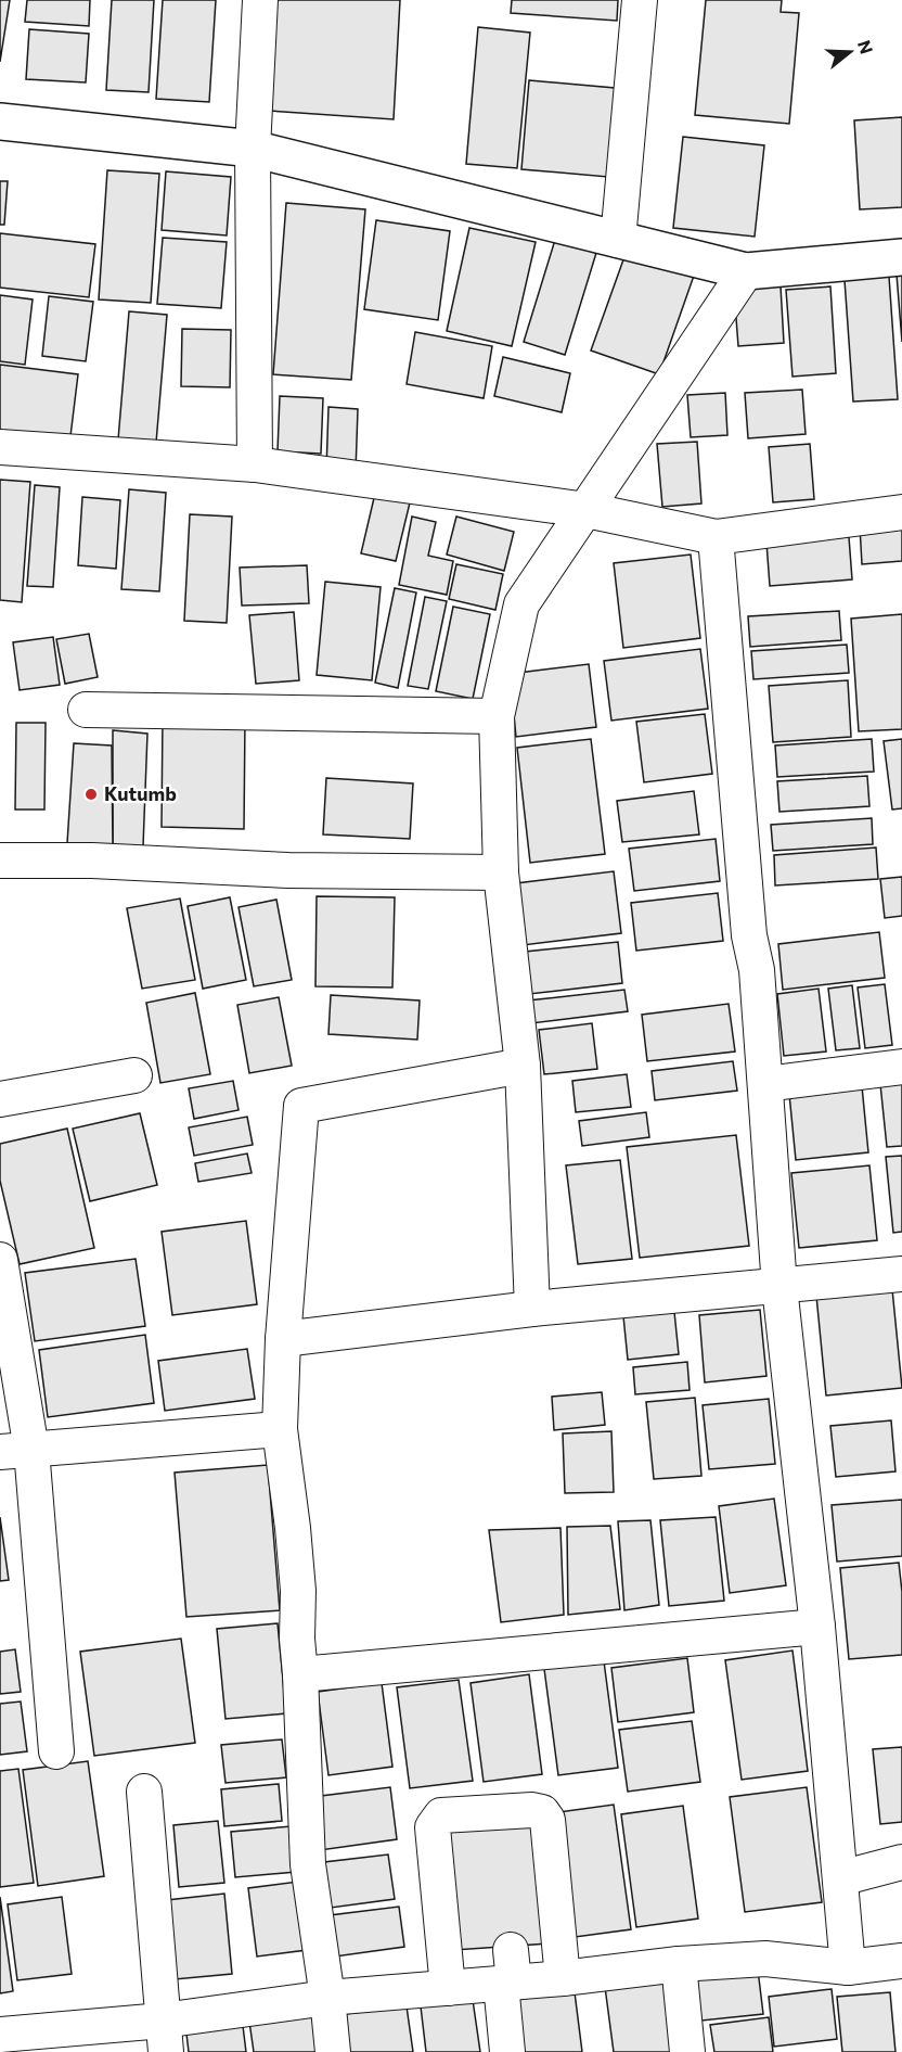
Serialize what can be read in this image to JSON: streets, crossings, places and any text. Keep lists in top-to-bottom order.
{
  "places": ["Kutumb"],
  "north": "right"
}
